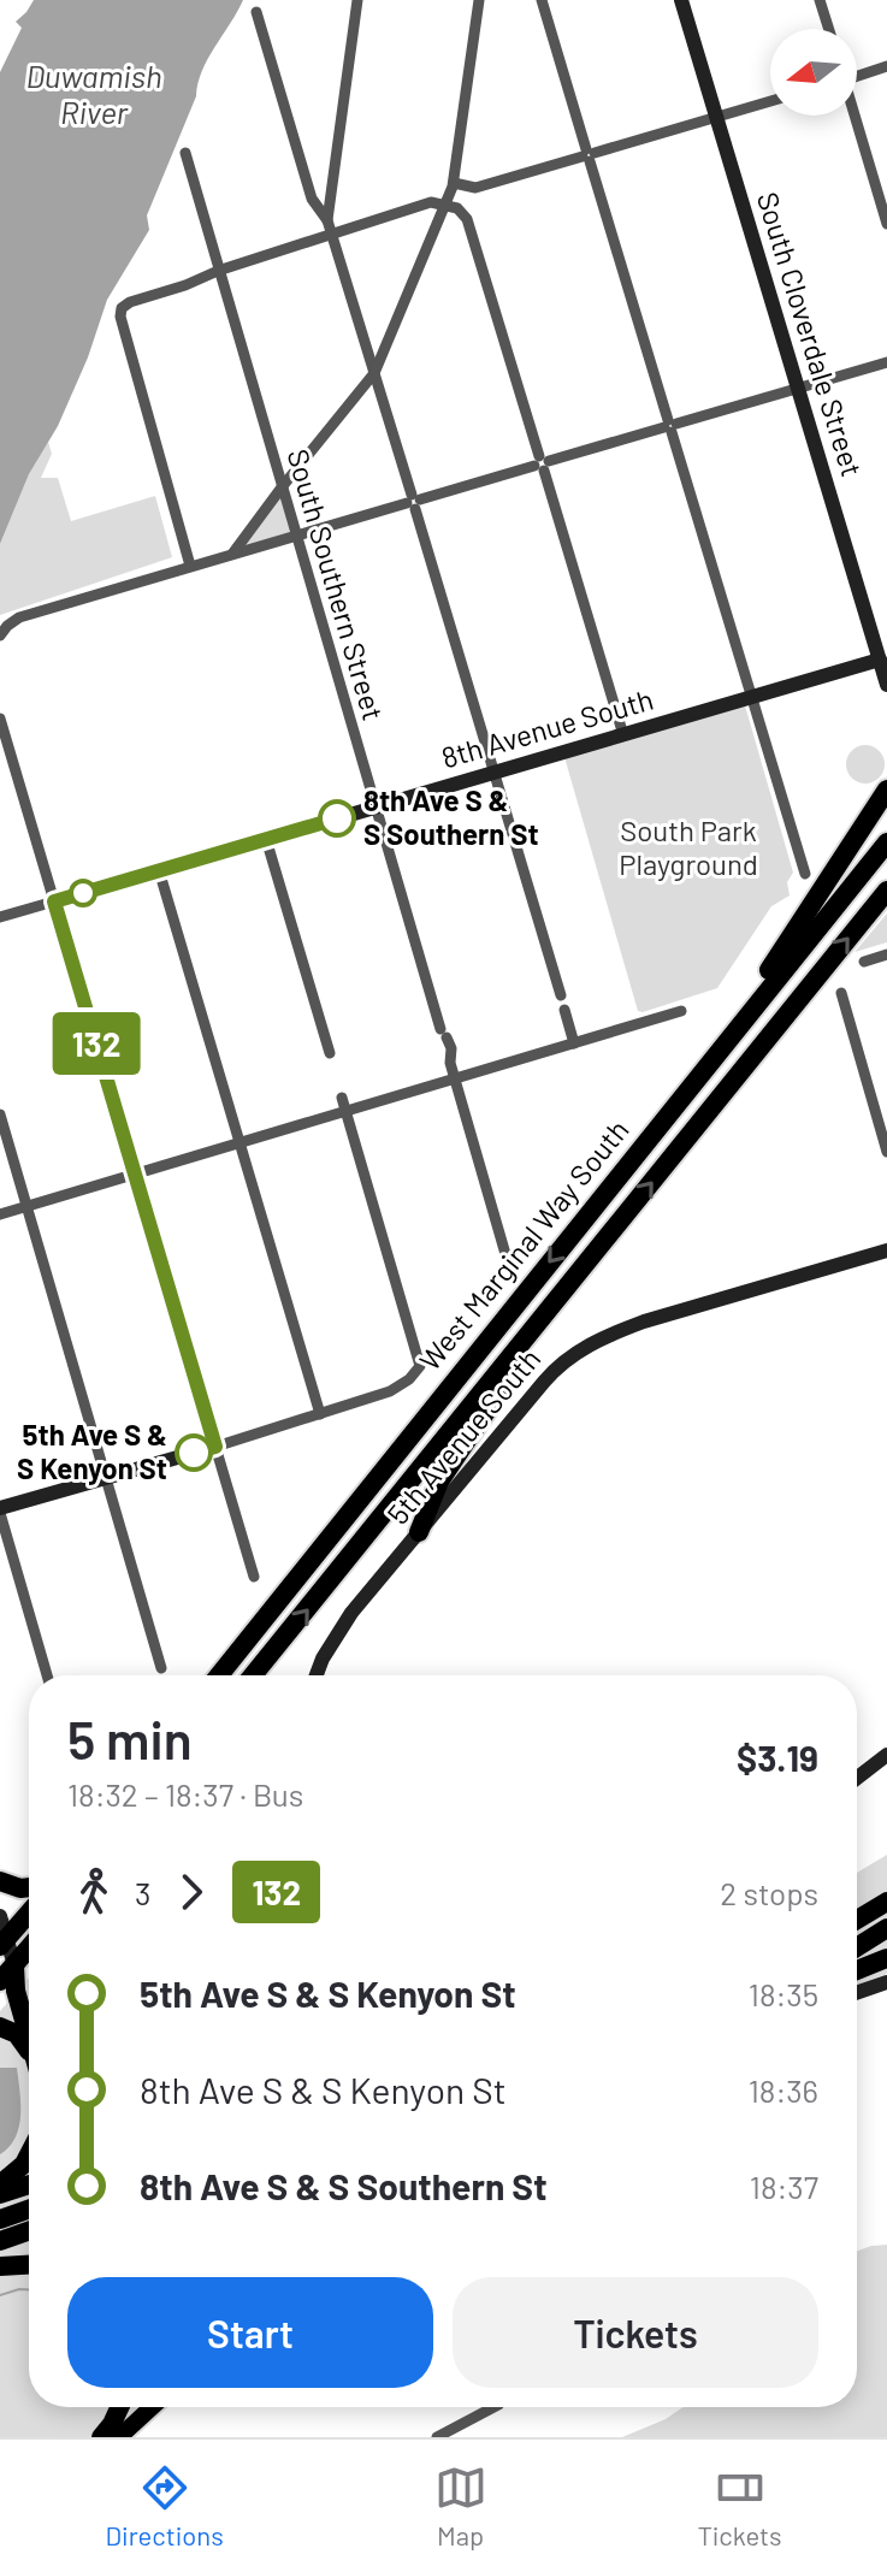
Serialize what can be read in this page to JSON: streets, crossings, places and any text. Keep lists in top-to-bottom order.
{
  "streets": {
    "highway": ["West Marginal Way South"],
    "street": [
      "South Cloverdale Street",
      "South Southern Street",
      "8th Avenue South",
      "5th Avenue South"
    ]
  },
  "crossings": [
    ["South Cloverdale Street", "8th Avenue South"],
    ["South Southern Street", "8th Avenue South"]
  ],
  "water": ["Duwamish River"],
  "parks": ["South Park Playground"],
  "places": ["8th Ave S & S Southern St", "5th Ave S & S Kenyon St"],
  "lines": ["bus line 132"],
  "north": "left",
  "page": {
    "on_map": "132",
    "heading": ["5 min", "18:32 – 18:37 · Bus", "$3.19"],
    "legs": ["3", "132", "2 stops"],
    "list": [
      {
        "name": "5th Ave S & S Kenyon St",
        "value": "18:35"
      },
      {
        "name": "8th Ave S & S Kenyon St",
        "value": "18:36"
      },
      {
        "name": "8th Ave S & S Southern St",
        "value": "18:37"
      }
    ],
    "buttons": ["Start", "Tickets"],
    "tabs": ["Directions", "Map", "Tickets"]
  }
}
